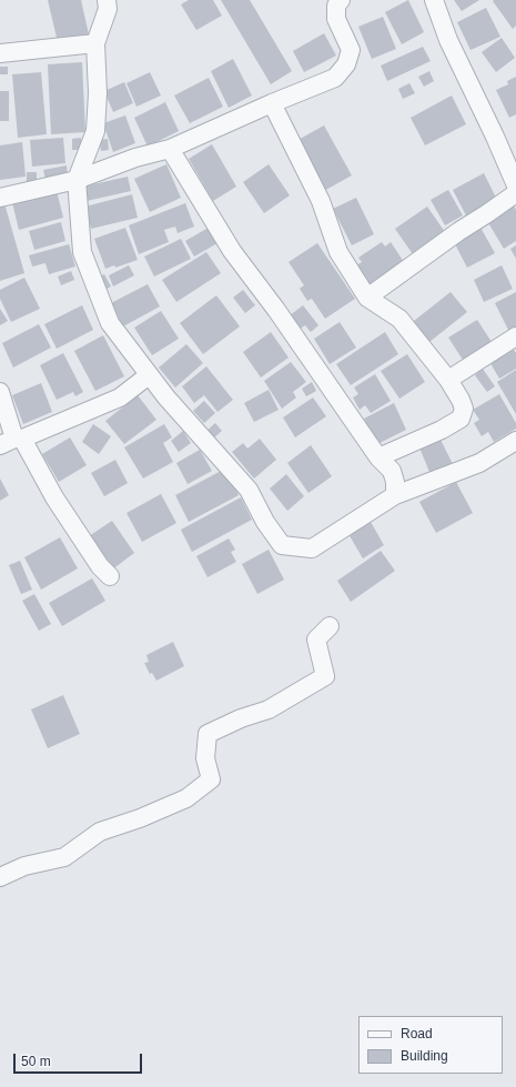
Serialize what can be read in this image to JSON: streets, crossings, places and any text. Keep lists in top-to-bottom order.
{
  "legend": ["Road", "Building"],
  "scale_bar": "50 m"
}
